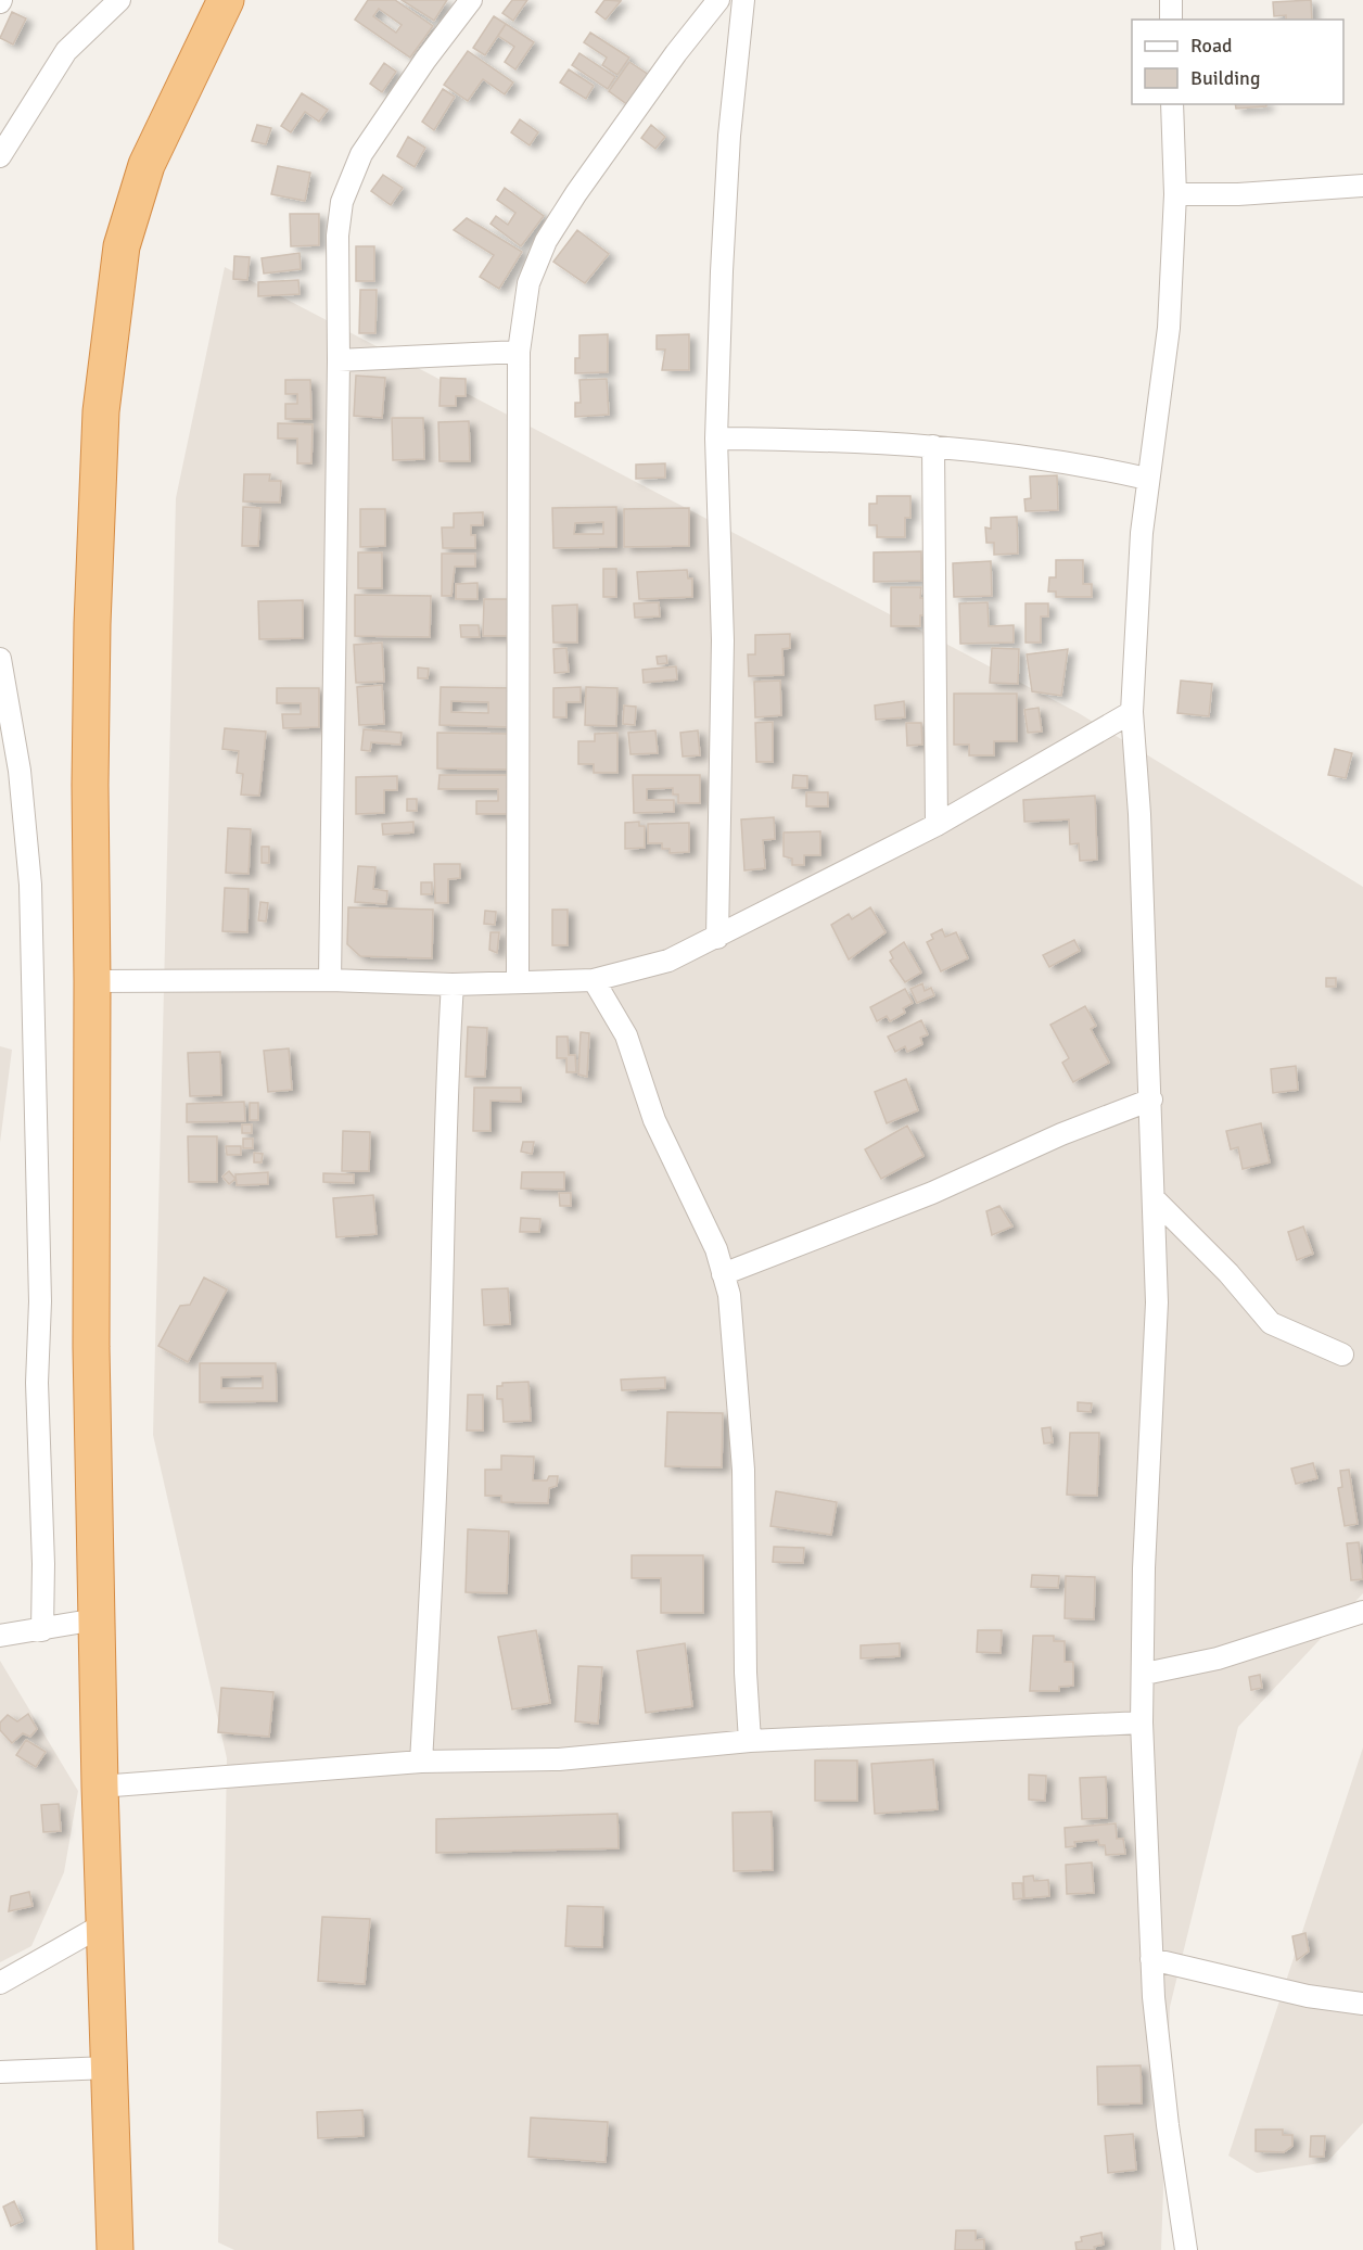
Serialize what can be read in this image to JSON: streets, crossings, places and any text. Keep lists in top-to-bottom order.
{
  "legend": ["Road", "Building"]
}
